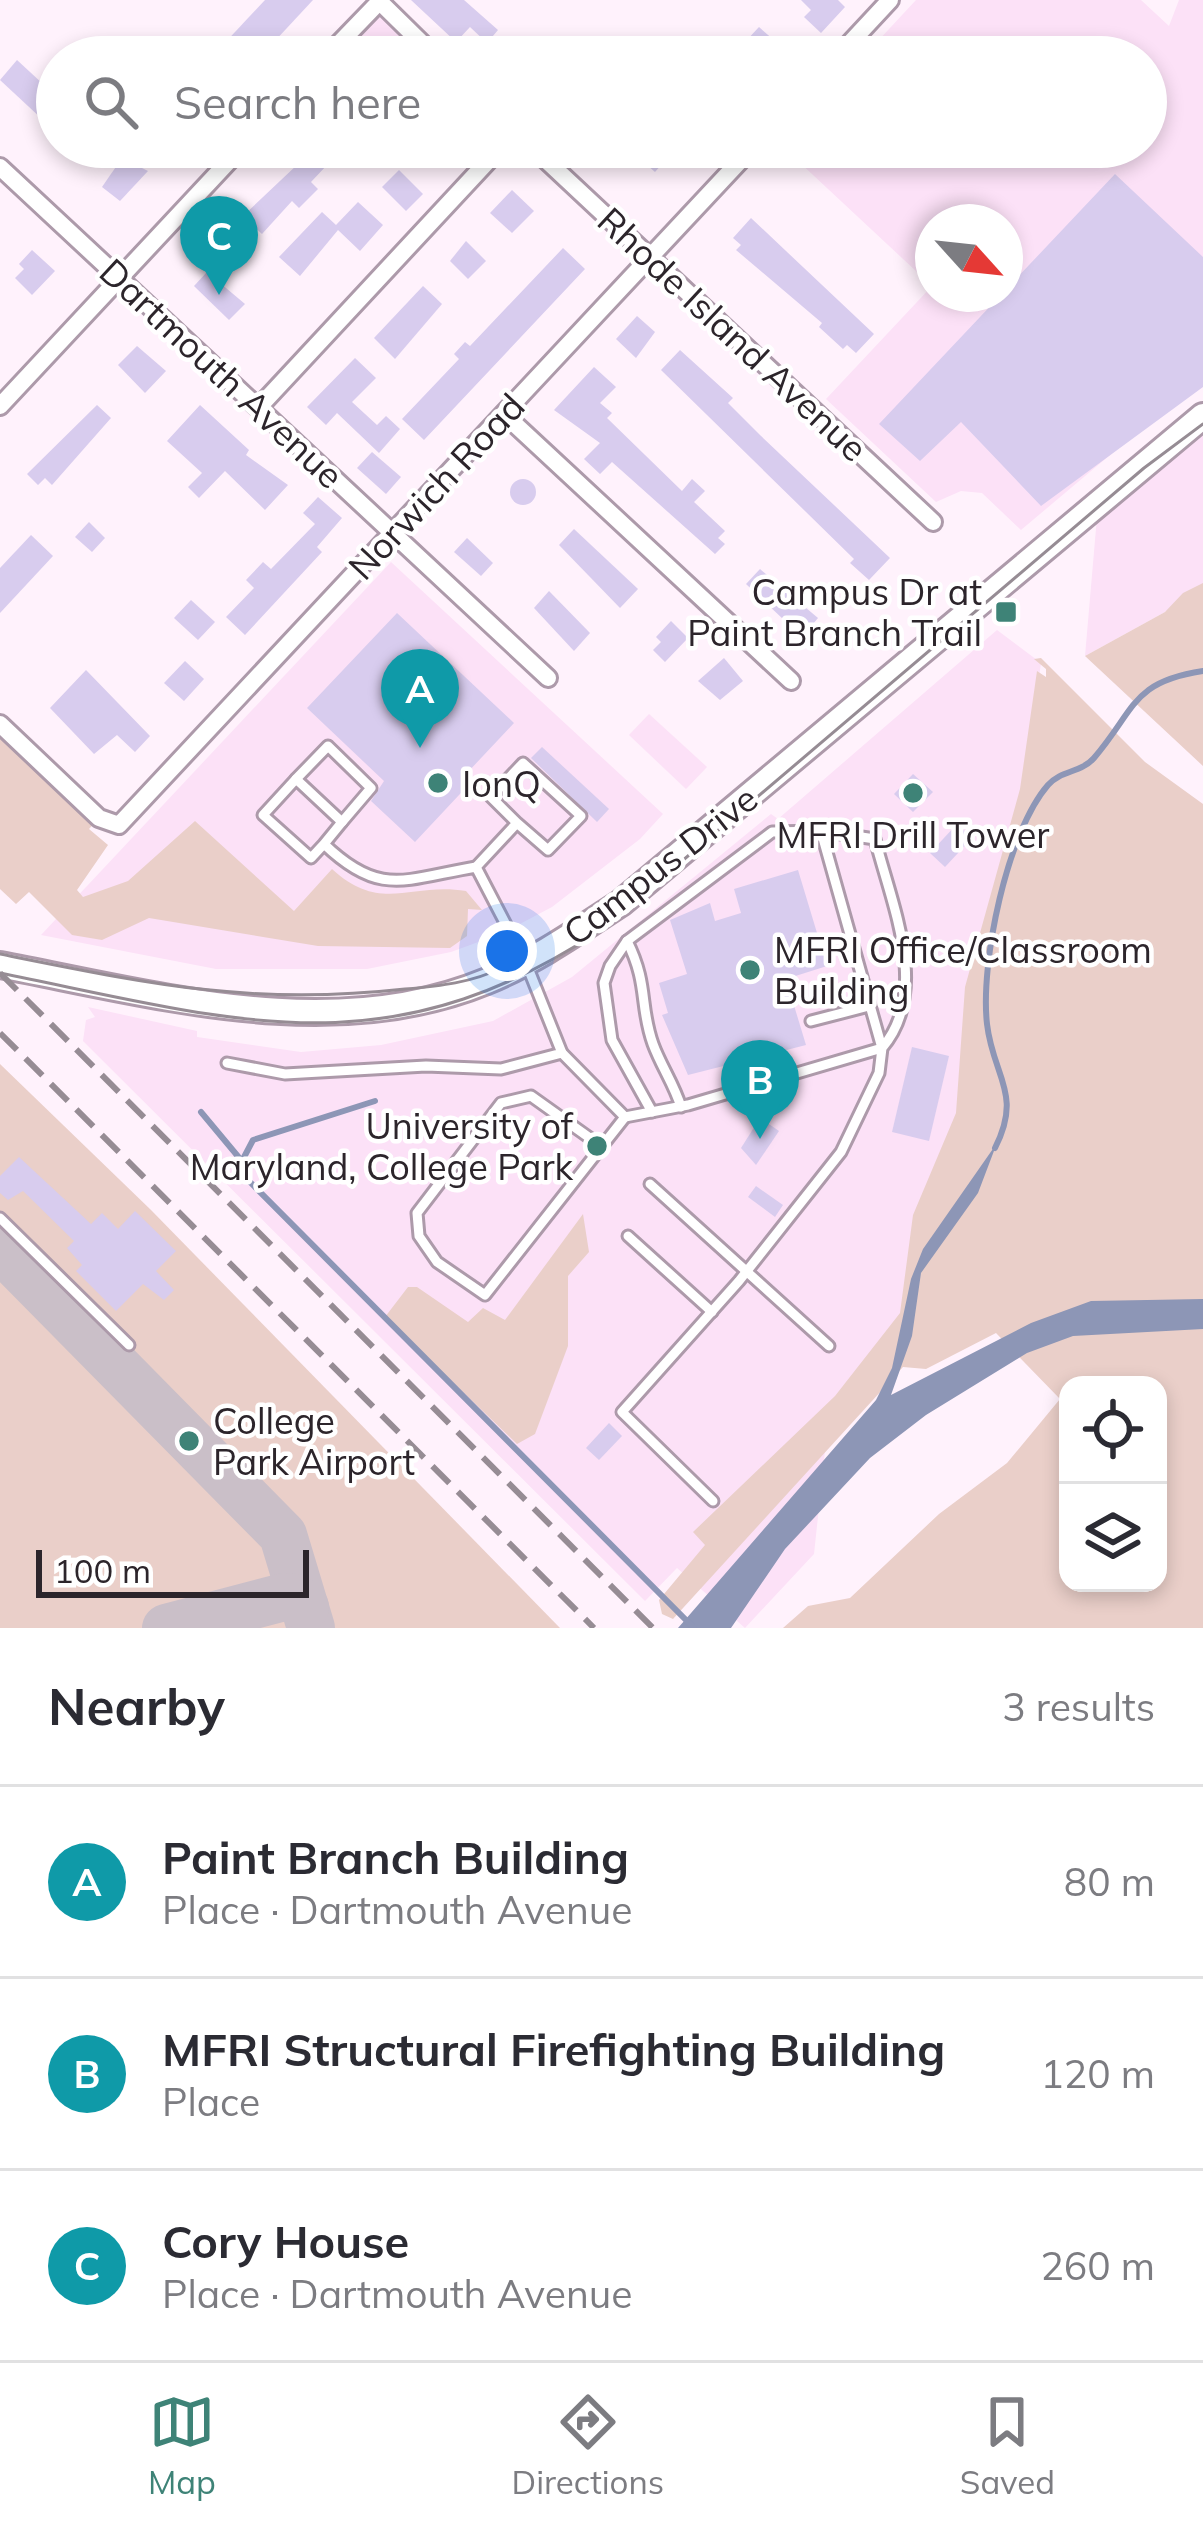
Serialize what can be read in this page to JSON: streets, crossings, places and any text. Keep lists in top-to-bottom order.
{
  "streets": {
    "main road": ["Campus Drive"],
    "street": ["Rhode Island Avenue", "Dartmouth Avenue", "Norwich Road"]
  },
  "crossings": [
    ["Rhode Island Avenue", "Norwich Road"],
    ["Dartmouth Avenue", "Norwich Road"]
  ],
  "places": {
    "transit": ["Campus Dr at Paint Branch Trail"],
    "other": [
      "IonQ",
      "MFRI Drill Tower",
      "MFRI Office/Classroom Building",
      "University of Maryland, College Park",
      "College Park Airport"
    ]
  },
  "scale_bar": "100 m",
  "north": "bottom right",
  "page": {
    "search": "Search here",
    "pins": ["C", "A", "B"],
    "scale": "100 m",
    "heading": ["Nearby", "3 results"],
    "list": [
      {
        "mark": "A",
        "name": "Paint Branch Building",
        "note": "Place · Dartmouth Avenue",
        "value": "80 m"
      },
      {
        "mark": "B",
        "name": "MFRI Structural Firefighting Building",
        "note": "Place",
        "value": "120 m"
      },
      {
        "mark": "C",
        "name": "Cory House",
        "note": "Place · Dartmouth Avenue",
        "value": "260 m"
      }
    ],
    "nav": ["Map", "Directions", "Saved"]
  }
}
